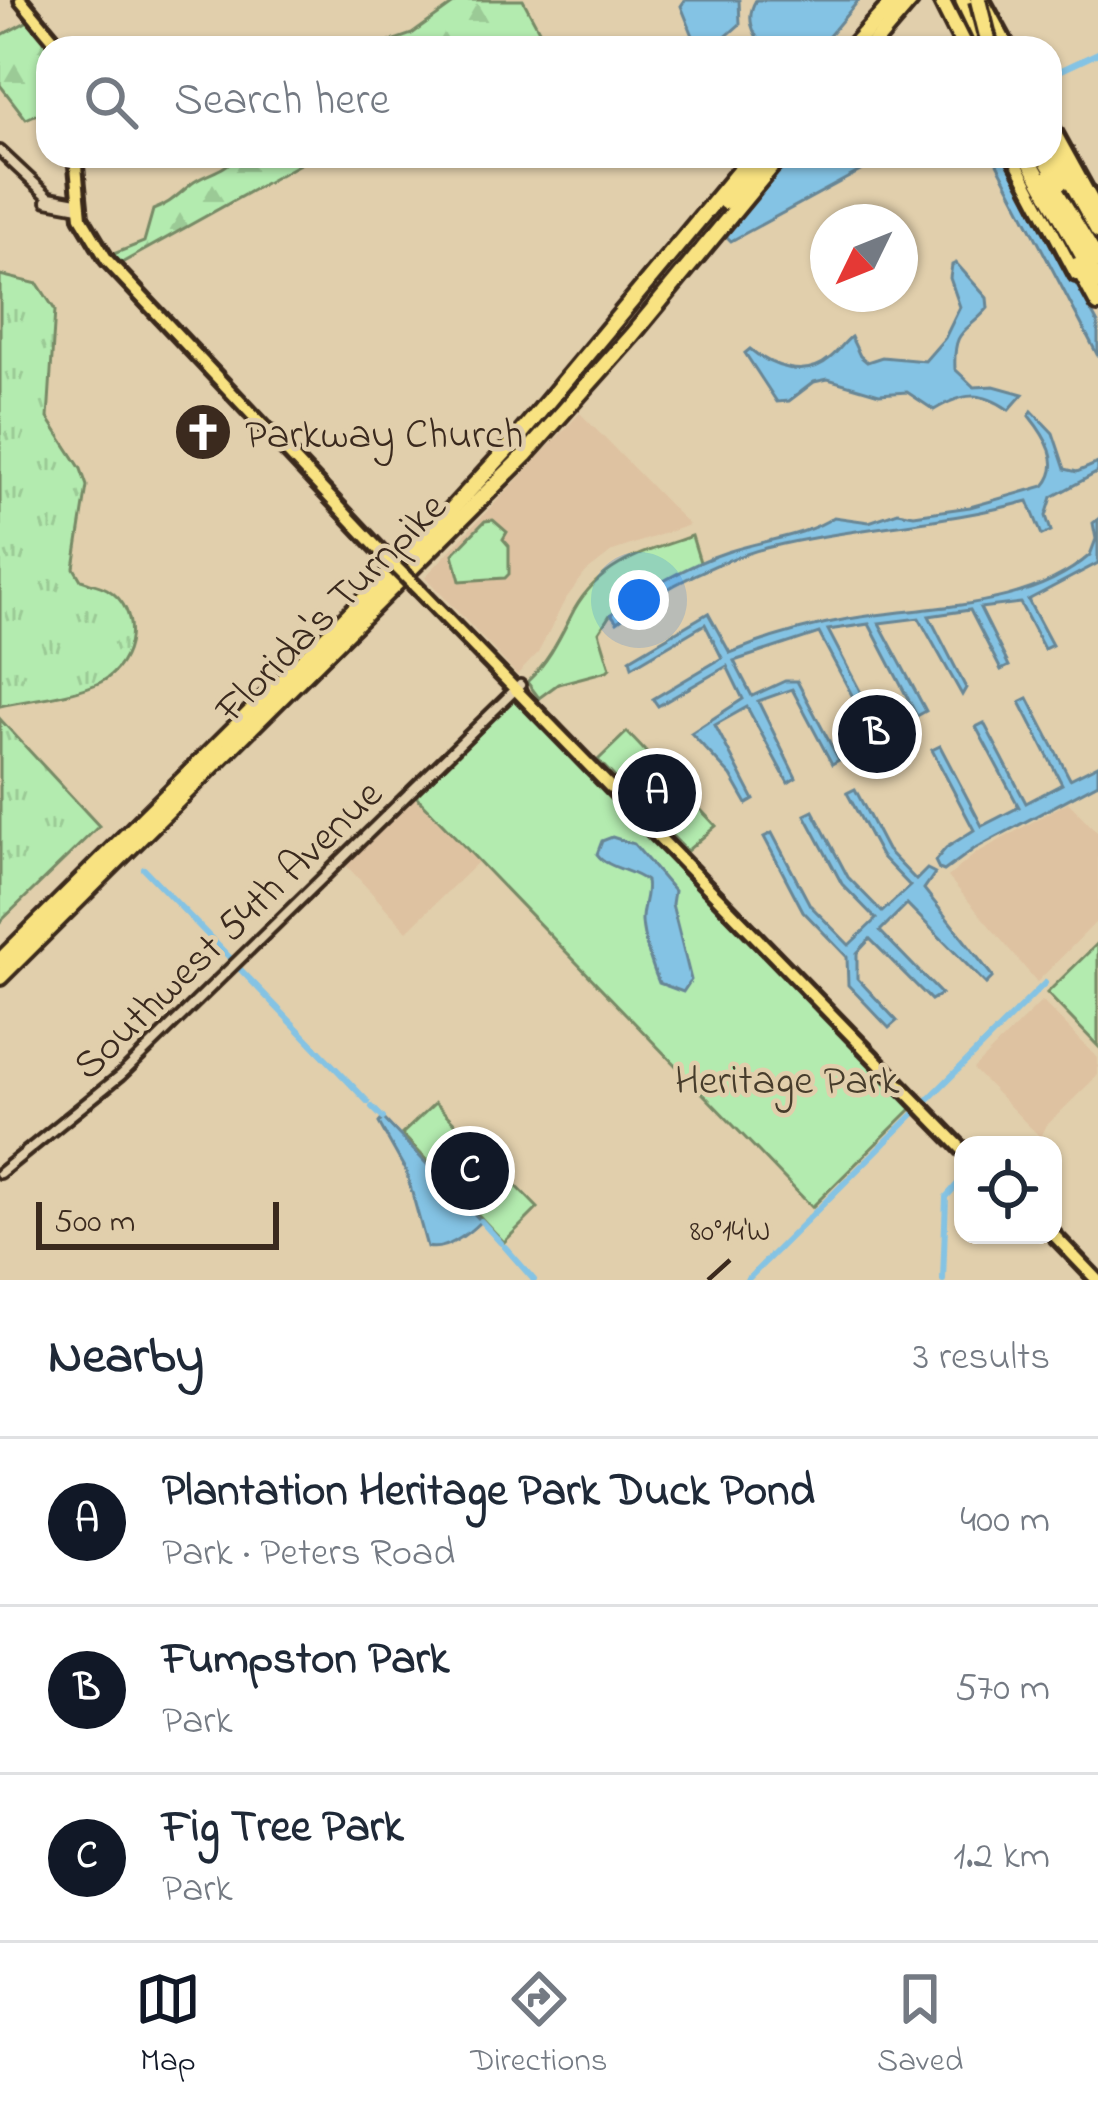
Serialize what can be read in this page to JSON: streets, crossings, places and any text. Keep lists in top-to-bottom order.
{
  "streets": {
    "highway": ["Florida's Turnpike"],
    "street": ["Southwest 54th Avenue"]
  },
  "parks": ["Heritage Park"],
  "places": {
    "church": ["Parkway Church"]
  },
  "scale_bar": "500 m",
  "north": "bottom left",
  "page": {
    "search": "Search here",
    "pins": ["B", "A", "C"],
    "scale": "500 m",
    "heading": ["Nearby", "3 results"],
    "list": [
      {
        "mark": "A",
        "name": "Plantation Heritage Park Duck Pond",
        "note": "Park · Peters Road",
        "value": "400 m"
      },
      {
        "mark": "B",
        "name": "Fumpston Park",
        "note": "Park",
        "value": "570 m"
      },
      {
        "mark": "C",
        "name": "Fig Tree Park",
        "note": "Park",
        "value": "1.2 km"
      }
    ],
    "nav": ["Map", "Directions", "Saved"]
  },
  "coordinates": ["80°14'W"]
}
